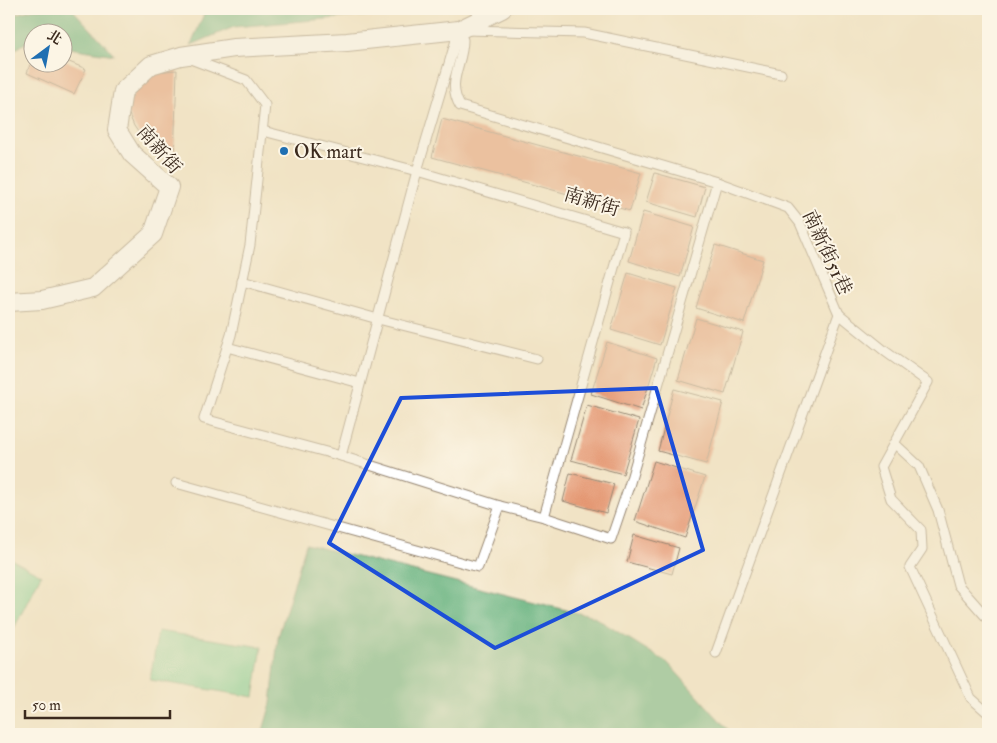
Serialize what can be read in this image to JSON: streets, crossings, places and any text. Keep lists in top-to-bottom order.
{
  "streets": {
    "street": ["南新街"],
    "lane": ["南新街51巷"]
  },
  "places": ["OK mart"],
  "scale_bar": "50 m",
  "north": "top right"
}
